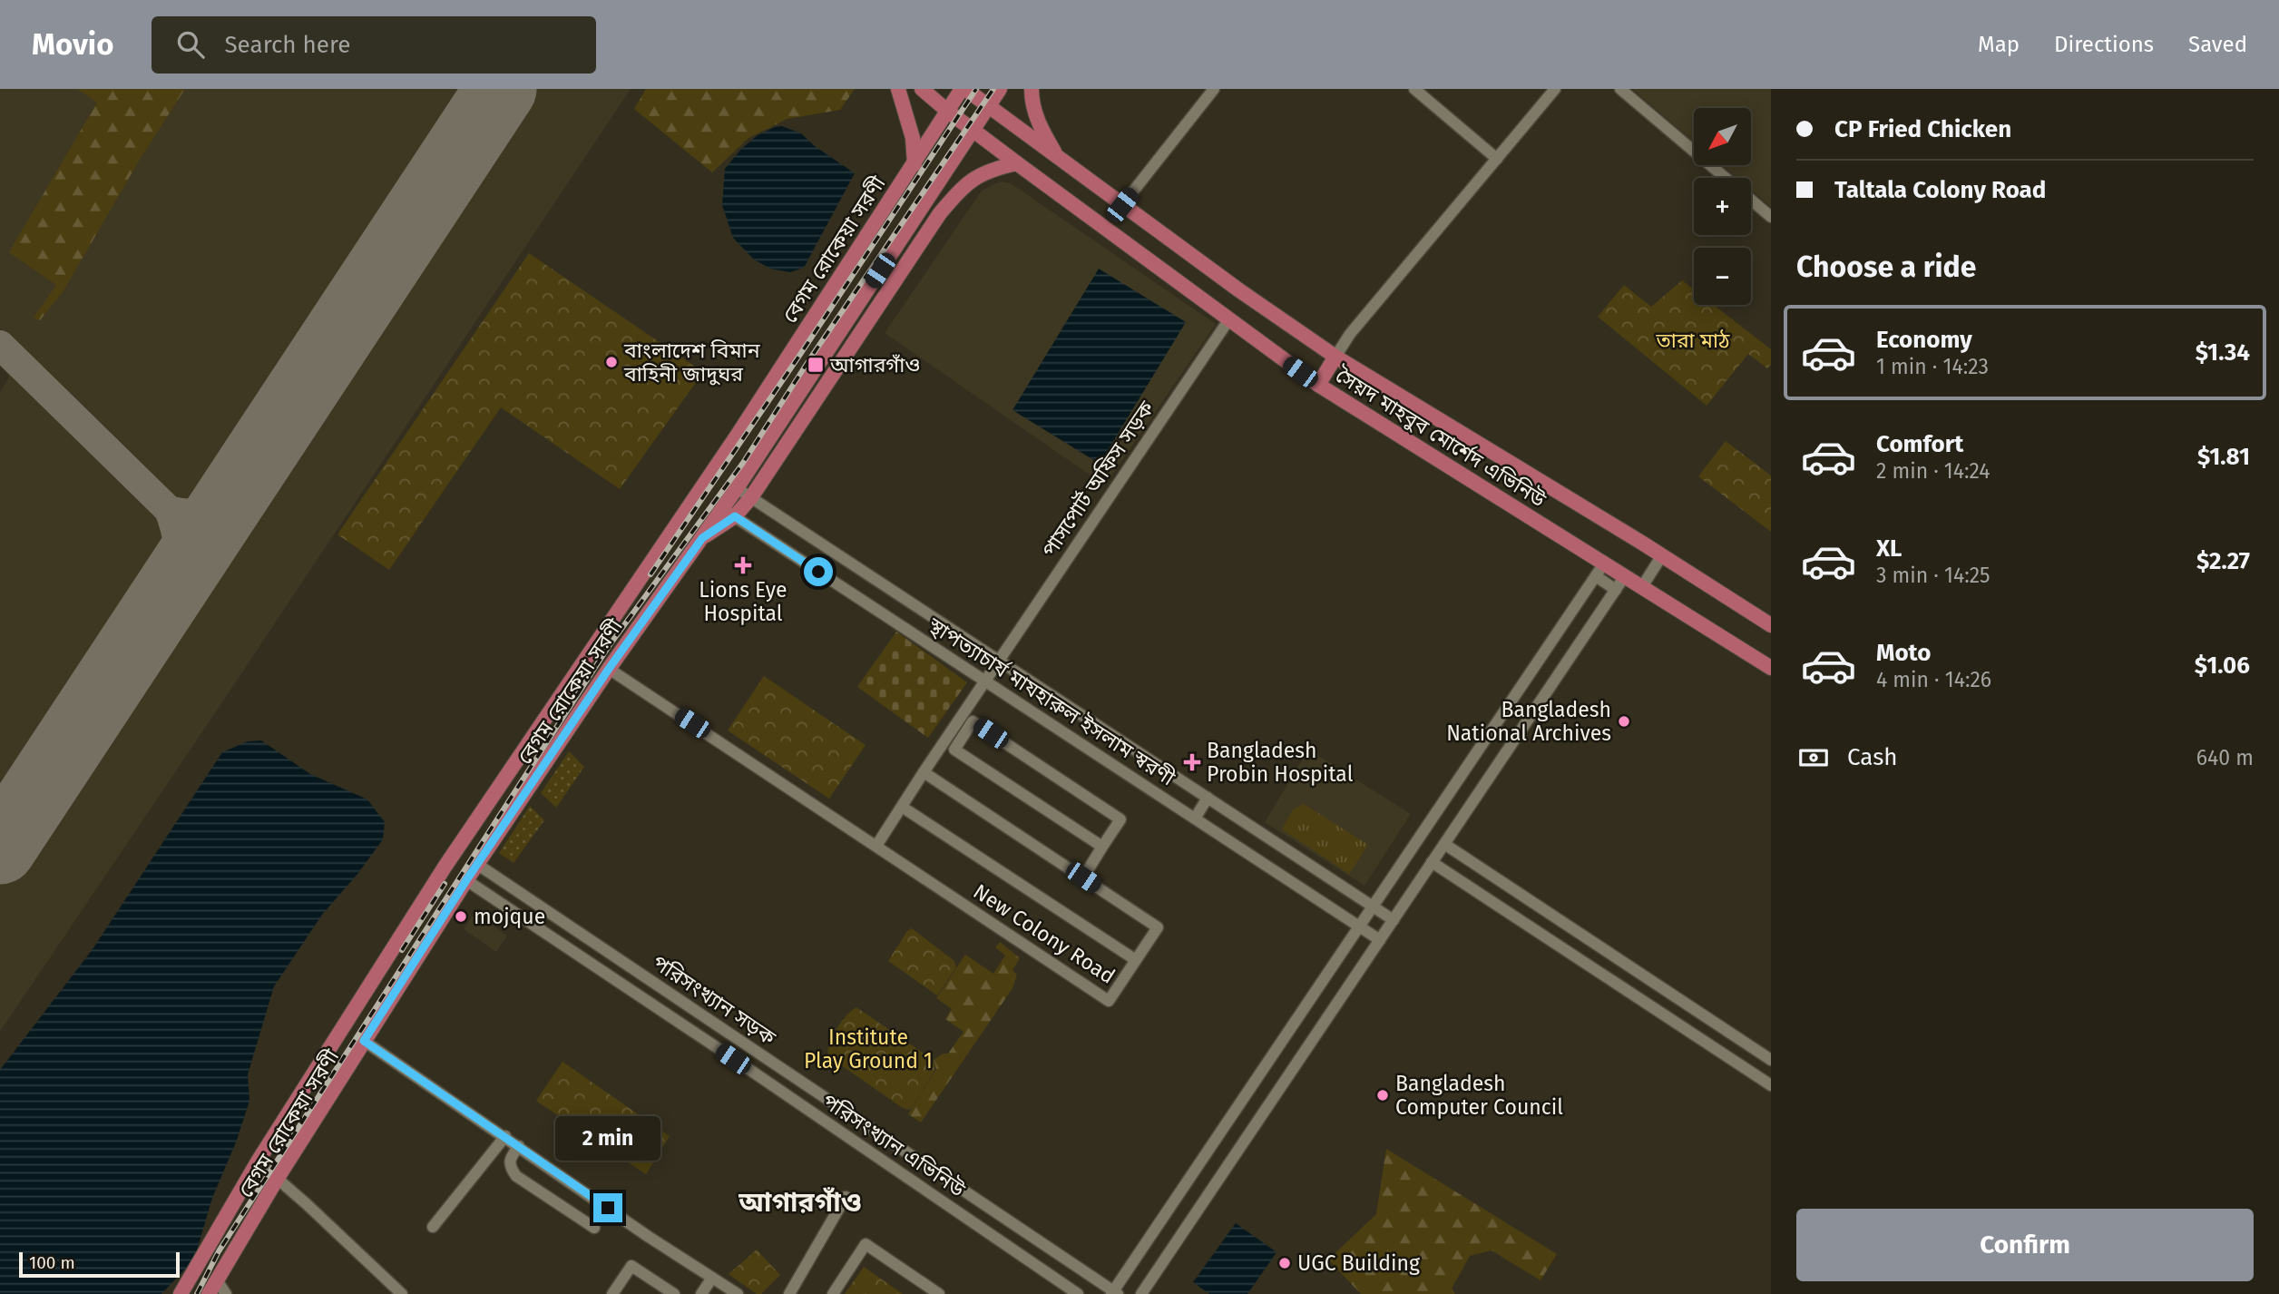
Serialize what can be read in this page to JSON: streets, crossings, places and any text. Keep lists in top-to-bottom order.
{
  "streets": {
    "main road": ["বেগম রোকেয়া সরণী", "সৈয়দ মাহবুব মোর্শেদ এভিনিউ"],
    "street": [
      "পাসপোর্ট অফিস সড়ক",
      "স্থাপত্যাচার্য মাযহারুল ইসলাম স্বরণী",
      "New Colony Road",
      "পরিসংখ্যান সড়ক",
      "পরিসংখ্যান এভিনিউ"
    ]
  },
  "crossings": [
    ["বেগম রোকেয়া সরণী", "সৈয়দ মাহবুব মোর্শেদ এভিনিউ"],
    ["বেগম রোকেয়া সরণী", "স্থাপত্যাচার্য মাযহারুল ইসলাম স্বরণী"],
    ["বেগম রোকেয়া সরণী", "New Colony Road"],
    ["বেগম রোকেয়া সরণী", "পরিসংখ্যান সড়ক"],
    ["বেগম রোকেয়া সরণী", "পরিসংখ্যান এভিনিউ"],
    ["সৈয়দ মাহবুব মোর্শেদ এভিনিউ", "পাসপোর্ট অফিস সড়ক"],
    ["পাসপোর্ট অফিস সড়ক", "স্থাপত্যাচার্য মাযহারুল ইসলাম স্বরণী"]
  ],
  "districts": ["আগারগাঁও"],
  "parks": ["তারা মাঠ", "Institute Play Ground 1"],
  "places": {
    "other": [
      "বাংলাদেশ বিমান বাহিনী জাদুঘর",
      "Bangladesh National Archives",
      "mojque",
      "Bangladesh Computer Council",
      "UGC Building"
    ],
    "transit": ["আগারগাঁও"],
    "health": ["Lions Eye Hospital", "Bangladesh Probin Hospital"]
  },
  "scale_bar": "100 m",
  "north": "bottom left",
  "page": {
    "header": "Movio",
    "search": "Search here",
    "nav": ["Map", "Directions", "Saved"],
    "banner": ["CP Fried Chicken", "Taltala Colony Road"],
    "map_buttons": ["+", "−"],
    "heading": "Choose a ride",
    "list": [
      {
        "name": "Economy",
        "note": "1 min · 14:23",
        "value": "$1.34"
      },
      {
        "name": "Comfort",
        "note": "2 min · 14:24",
        "value": "$1.81"
      },
      {
        "name": "XL",
        "note": "3 min · 14:25",
        "value": "$2.27"
      },
      {
        "name": "Moto",
        "note": "4 min · 14:26",
        "value": "$1.06"
      }
    ],
    "pay": ["Cash", "640 m"],
    "bubble": "2 min",
    "buttons": "Confirm",
    "scale": "100 m"
  }
}
